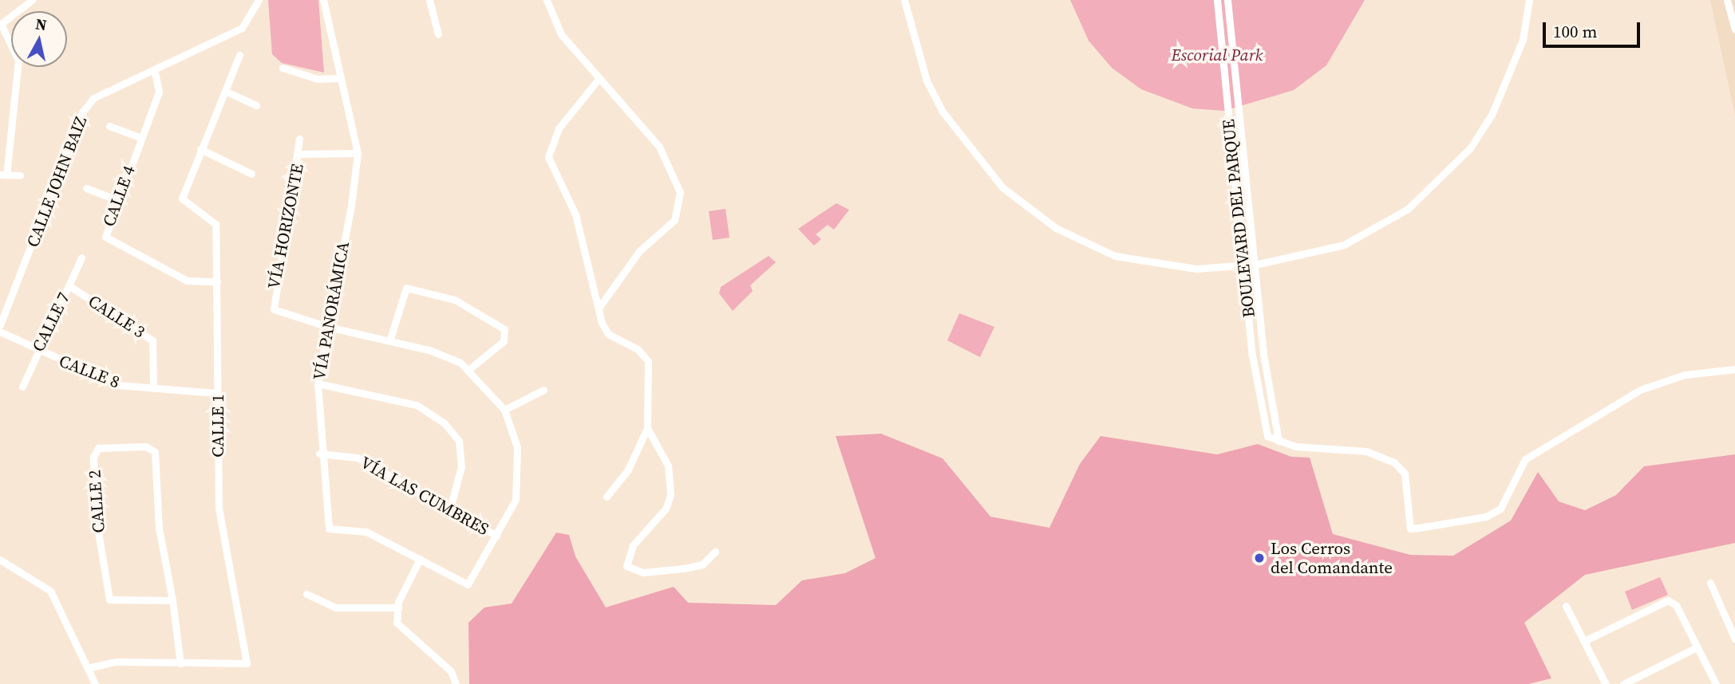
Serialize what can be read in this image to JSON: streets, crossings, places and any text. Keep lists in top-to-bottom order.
{
  "streets": {
    "street": [
      "CALLE JOHN BAIZ",
      "CALLE 4",
      "BOULEVARD DEL PARQUE",
      "VÍA HORIZONTE",
      "VÍA PANORÁMICA",
      "CALLE 3",
      "CALLE 7",
      "CALLE 8",
      "CALLE 1",
      "VÍA LAS CUMBRES",
      "CALLE 2"
    ]
  },
  "crossings": [
    ["CALLE JOHN BAIZ", "CALLE 4"],
    ["CALLE 4", "CALLE 1"],
    ["VÍA HORIZONTE", "VÍA PANORÁMICA"],
    ["VÍA PANORÁMICA", "VÍA LAS CUMBRES"],
    ["CALLE 3", "CALLE 7"],
    ["CALLE 3", "CALLE 8"],
    ["CALLE 7", "CALLE 8"],
    ["CALLE 8", "CALLE 1"],
    ["CALLE 1", "CALLE 2"]
  ],
  "parks": ["Escorial Park"],
  "places": ["Los Cerros del Comandante"],
  "scale_bar": "100 m",
  "north": "top"
}
